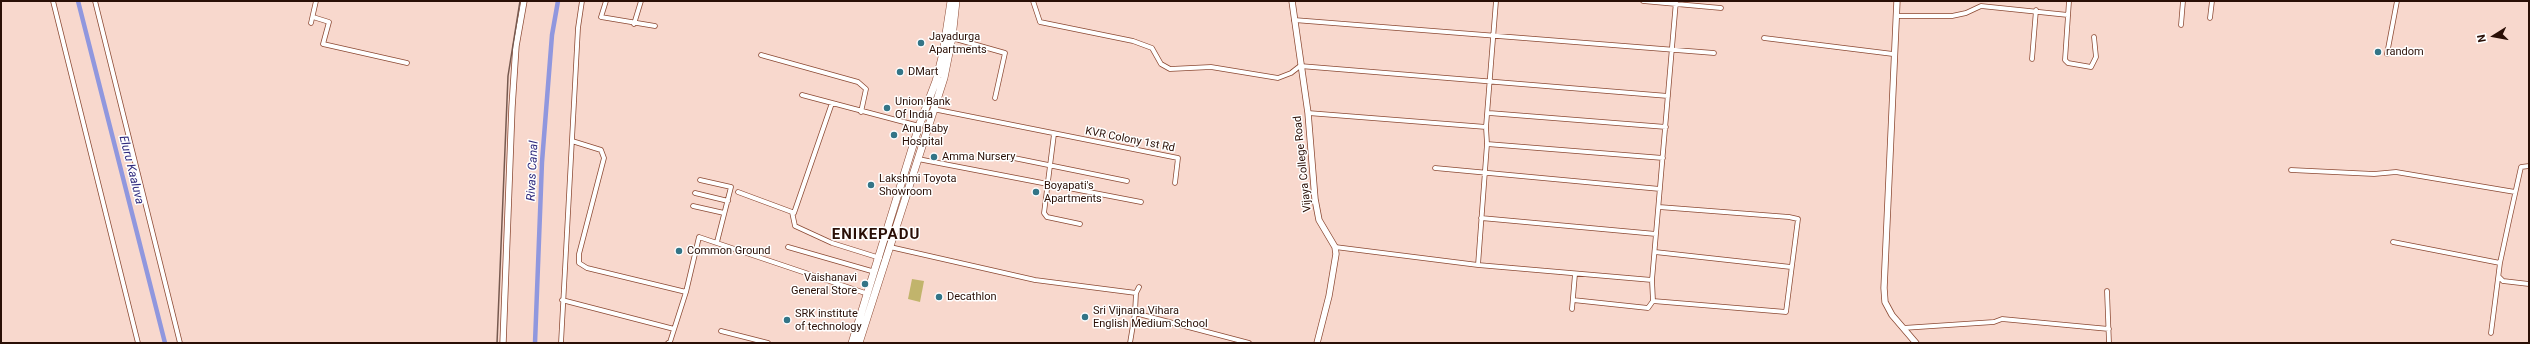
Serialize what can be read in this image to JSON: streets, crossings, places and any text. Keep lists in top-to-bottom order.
{
  "streets": {
    "street": ["KVR Colony 1st Rd", "Vijaya College Road"]
  },
  "districts": ["ENIKEPADU"],
  "water": ["Eluru Kaaluva", "Rivas Canal"],
  "places": [
    "Jayadurga Apartments",
    "random",
    "DMart",
    "Union Bank Of India",
    "Anu Baby Hospital",
    "Amma Nursery",
    "Lakshmi Toyota Showroom",
    "Boyapati's Apartments",
    "Common Ground",
    "Vaishanavi General Store",
    "Decathlon",
    "Sri Vijnana Vihara English Medium School",
    "SRK institute of technology"
  ],
  "north": "left"
}
